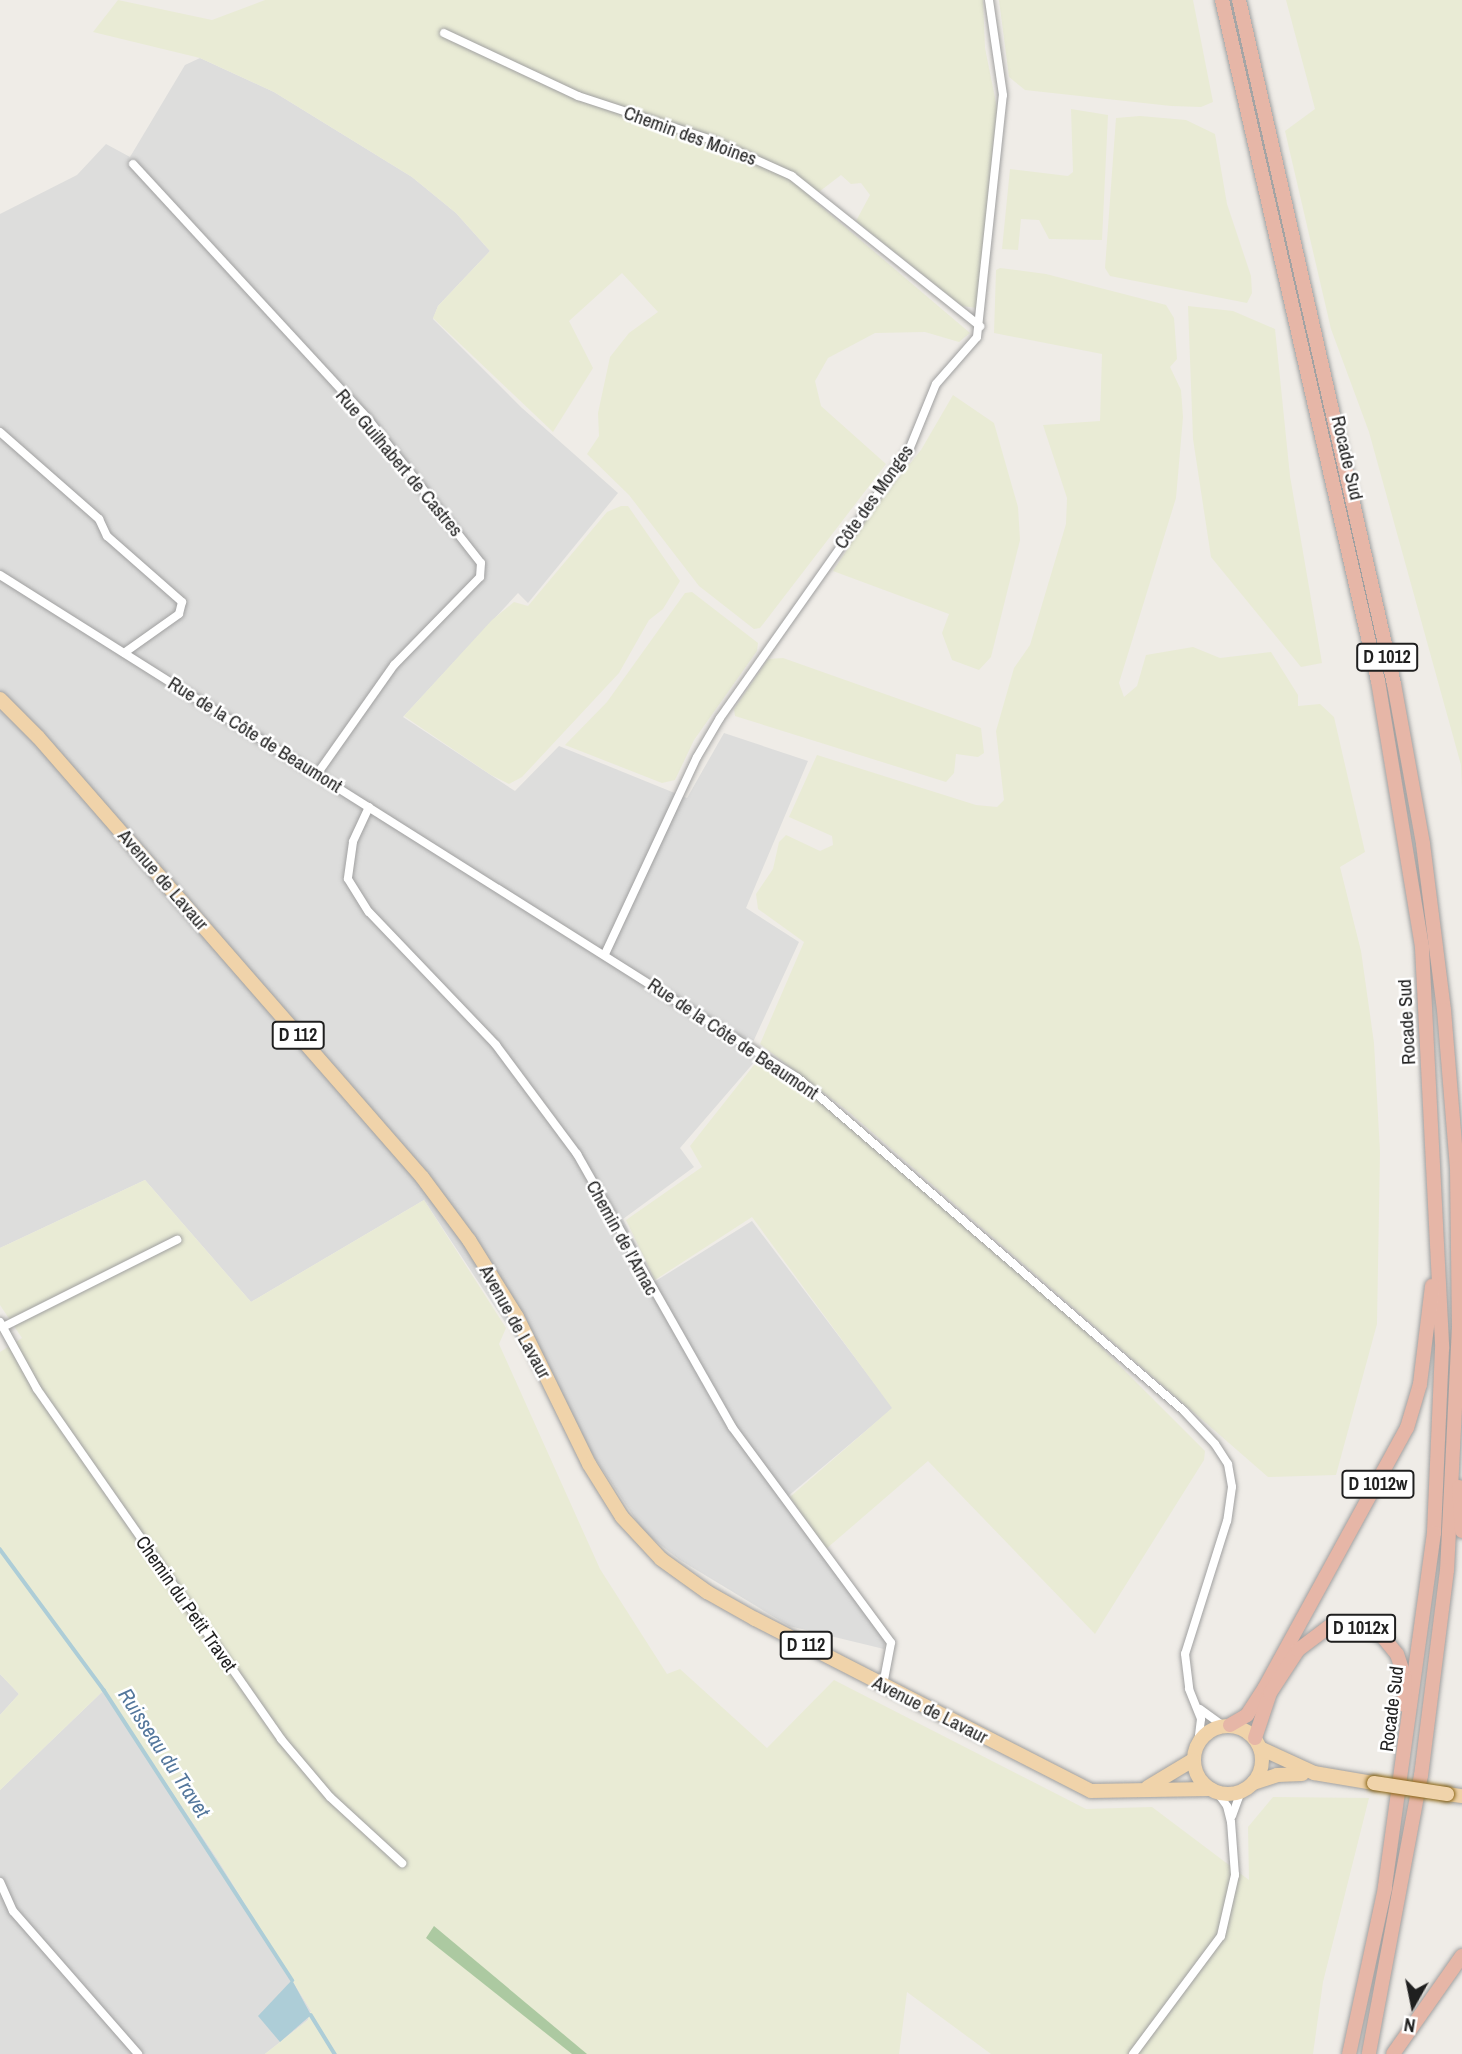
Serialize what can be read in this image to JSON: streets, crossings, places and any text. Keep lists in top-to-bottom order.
{
  "streets": {
    "highway": [
      "Rocade Sud",
      "D 1012",
      "D 1012w",
      "D 1012x"
    ],
    "main road": ["Avenue de Lavaur", "D 112"],
    "street": [
      "Chemin des Moines",
      "Rue Guilhabert de Castres",
      "Côte des Monges",
      "Rue de la Côte de Beaumont",
      "Chemin de l'Arnac",
      "Chemin du Petit Travet"
    ]
  },
  "crossings": [
    ["Chemin des Moines", "Côte des Monges"],
    ["Rocade Sud", "D 1012w"],
    ["Rocade Sud", "D 1012x"],
    ["Rue Guilhabert de Castres", "Rue de la Côte de Beaumont"],
    ["Côte des Monges", "Rue de la Côte de Beaumont"],
    ["Rue de la Côte de Beaumont", "D 112"],
    ["Rue de la Côte de Beaumont", "Chemin de l'Arnac"],
    ["Rue de la Côte de Beaumont", "D 1012w"],
    ["Rue de la Côte de Beaumont", "D 1012x"],
    ["Avenue de Lavaur", "D 112"],
    ["Avenue de Lavaur", "Chemin de l'Arnac"],
    ["D 112", "D 1012w"],
    ["D 112", "D 1012x"],
    ["D 1012w", "D 1012x"]
  ],
  "water": ["Ruisseau du Travet"],
  "north": "bottom"
}
